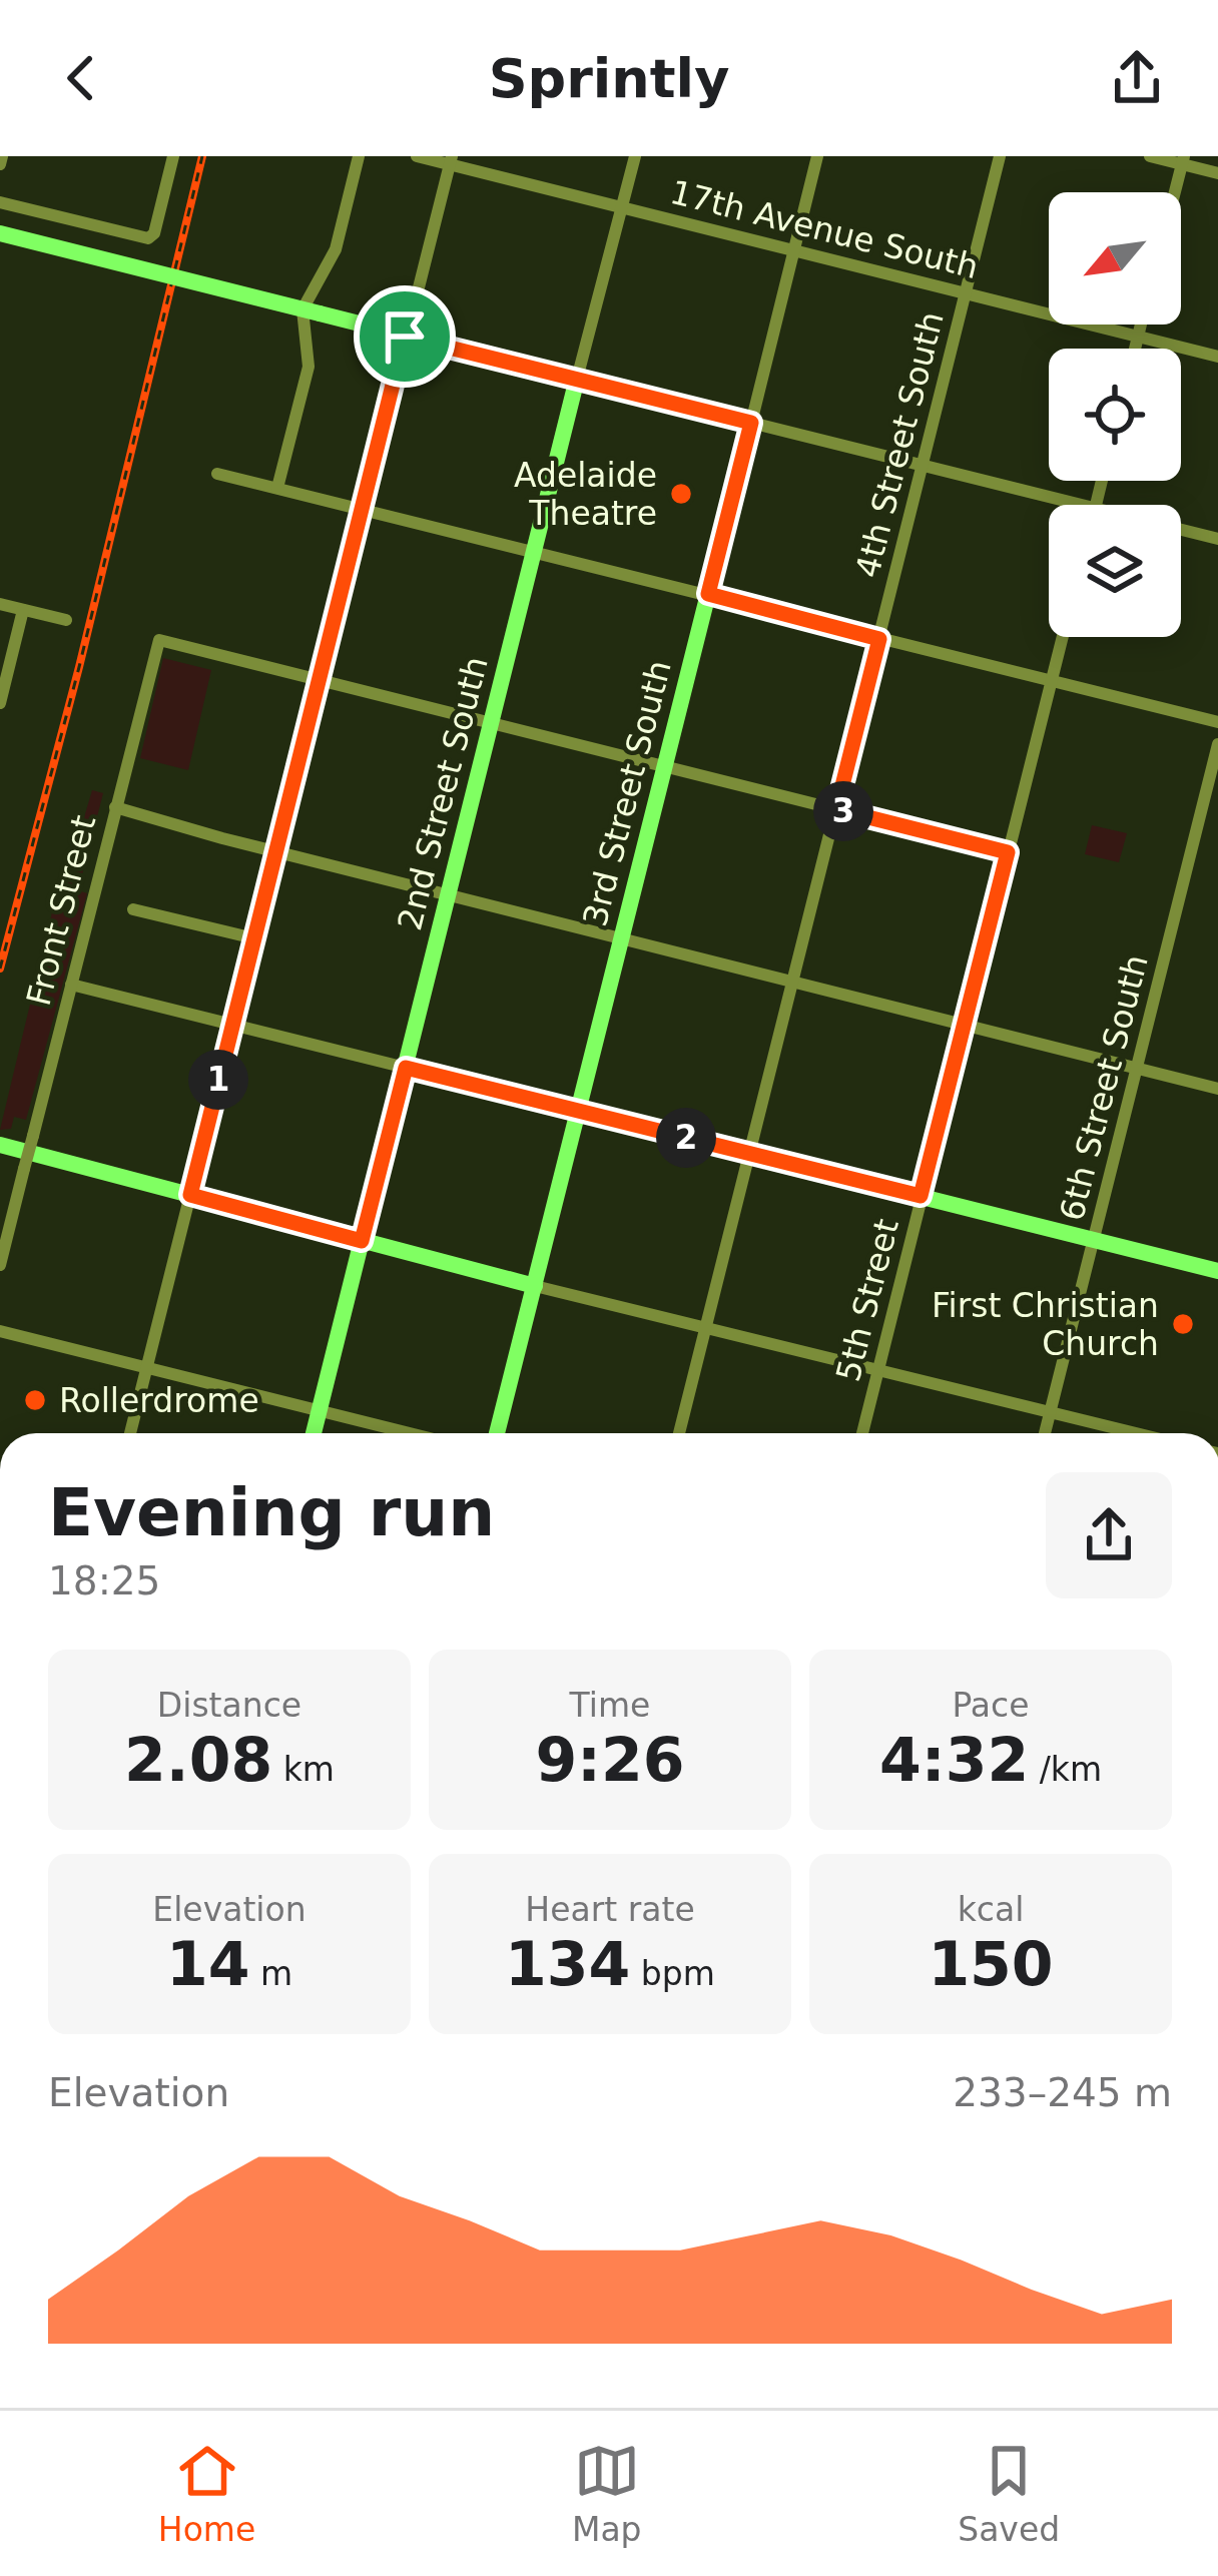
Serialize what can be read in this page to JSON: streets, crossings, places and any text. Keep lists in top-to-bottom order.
{
  "streets": {
    "main road": ["2nd Street South", "3rd Street South"],
    "street": [
      "17th Avenue South",
      "4th Street South",
      "Front Street",
      "6th Street South",
      "5th Street"
    ]
  },
  "crossings": [
    ["17th Avenue South", "4th Street South"],
    ["17th Avenue South", "2nd Street South"],
    ["17th Avenue South", "3rd Street South"]
  ],
  "places": ["Adelaide Theatre", "First Christian Church", "Rollerdrome"],
  "north": "bottom left",
  "page": {
    "header": "Sprintly",
    "pins": ["3", "1", "2"],
    "heading": ["Evening run", "18:25"],
    "stats": [
      ["Distance", "2.08 km"],
      ["Time", "9:26"],
      ["Pace", "4:32 /km"],
      ["Elevation", "14 m"],
      ["Heart rate", "134 bpm"],
      ["kcal", "150"]
    ],
    "chart": ["Elevation", "233–245 m"],
    "tabs": ["Home", "Map", "Saved"]
  }
}
